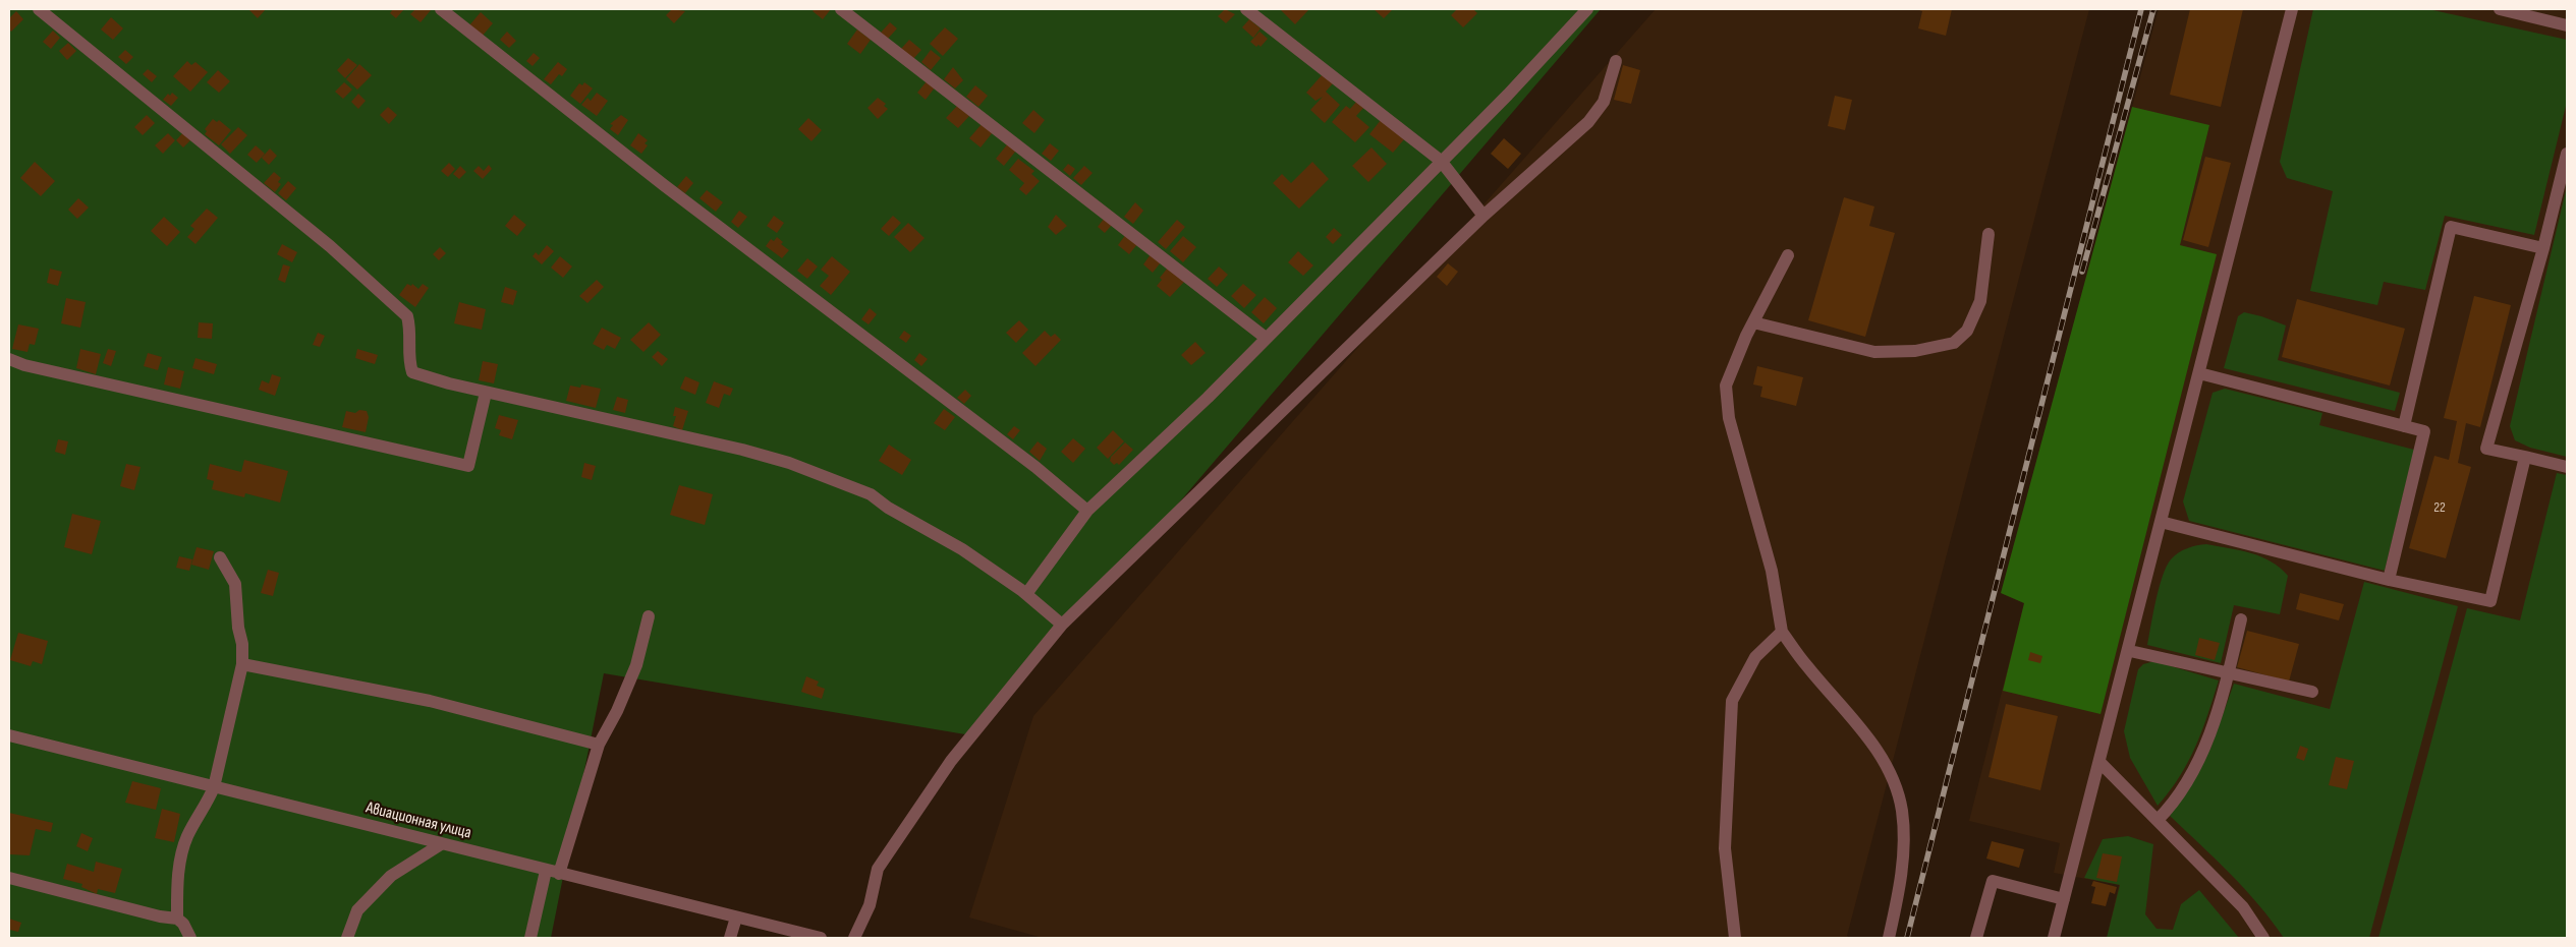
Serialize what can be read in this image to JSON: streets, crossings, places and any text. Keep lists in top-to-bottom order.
{
  "streets": {
    "street": ["Авиационная улица"]
  },
  "house_numbers": ["22"]
}
